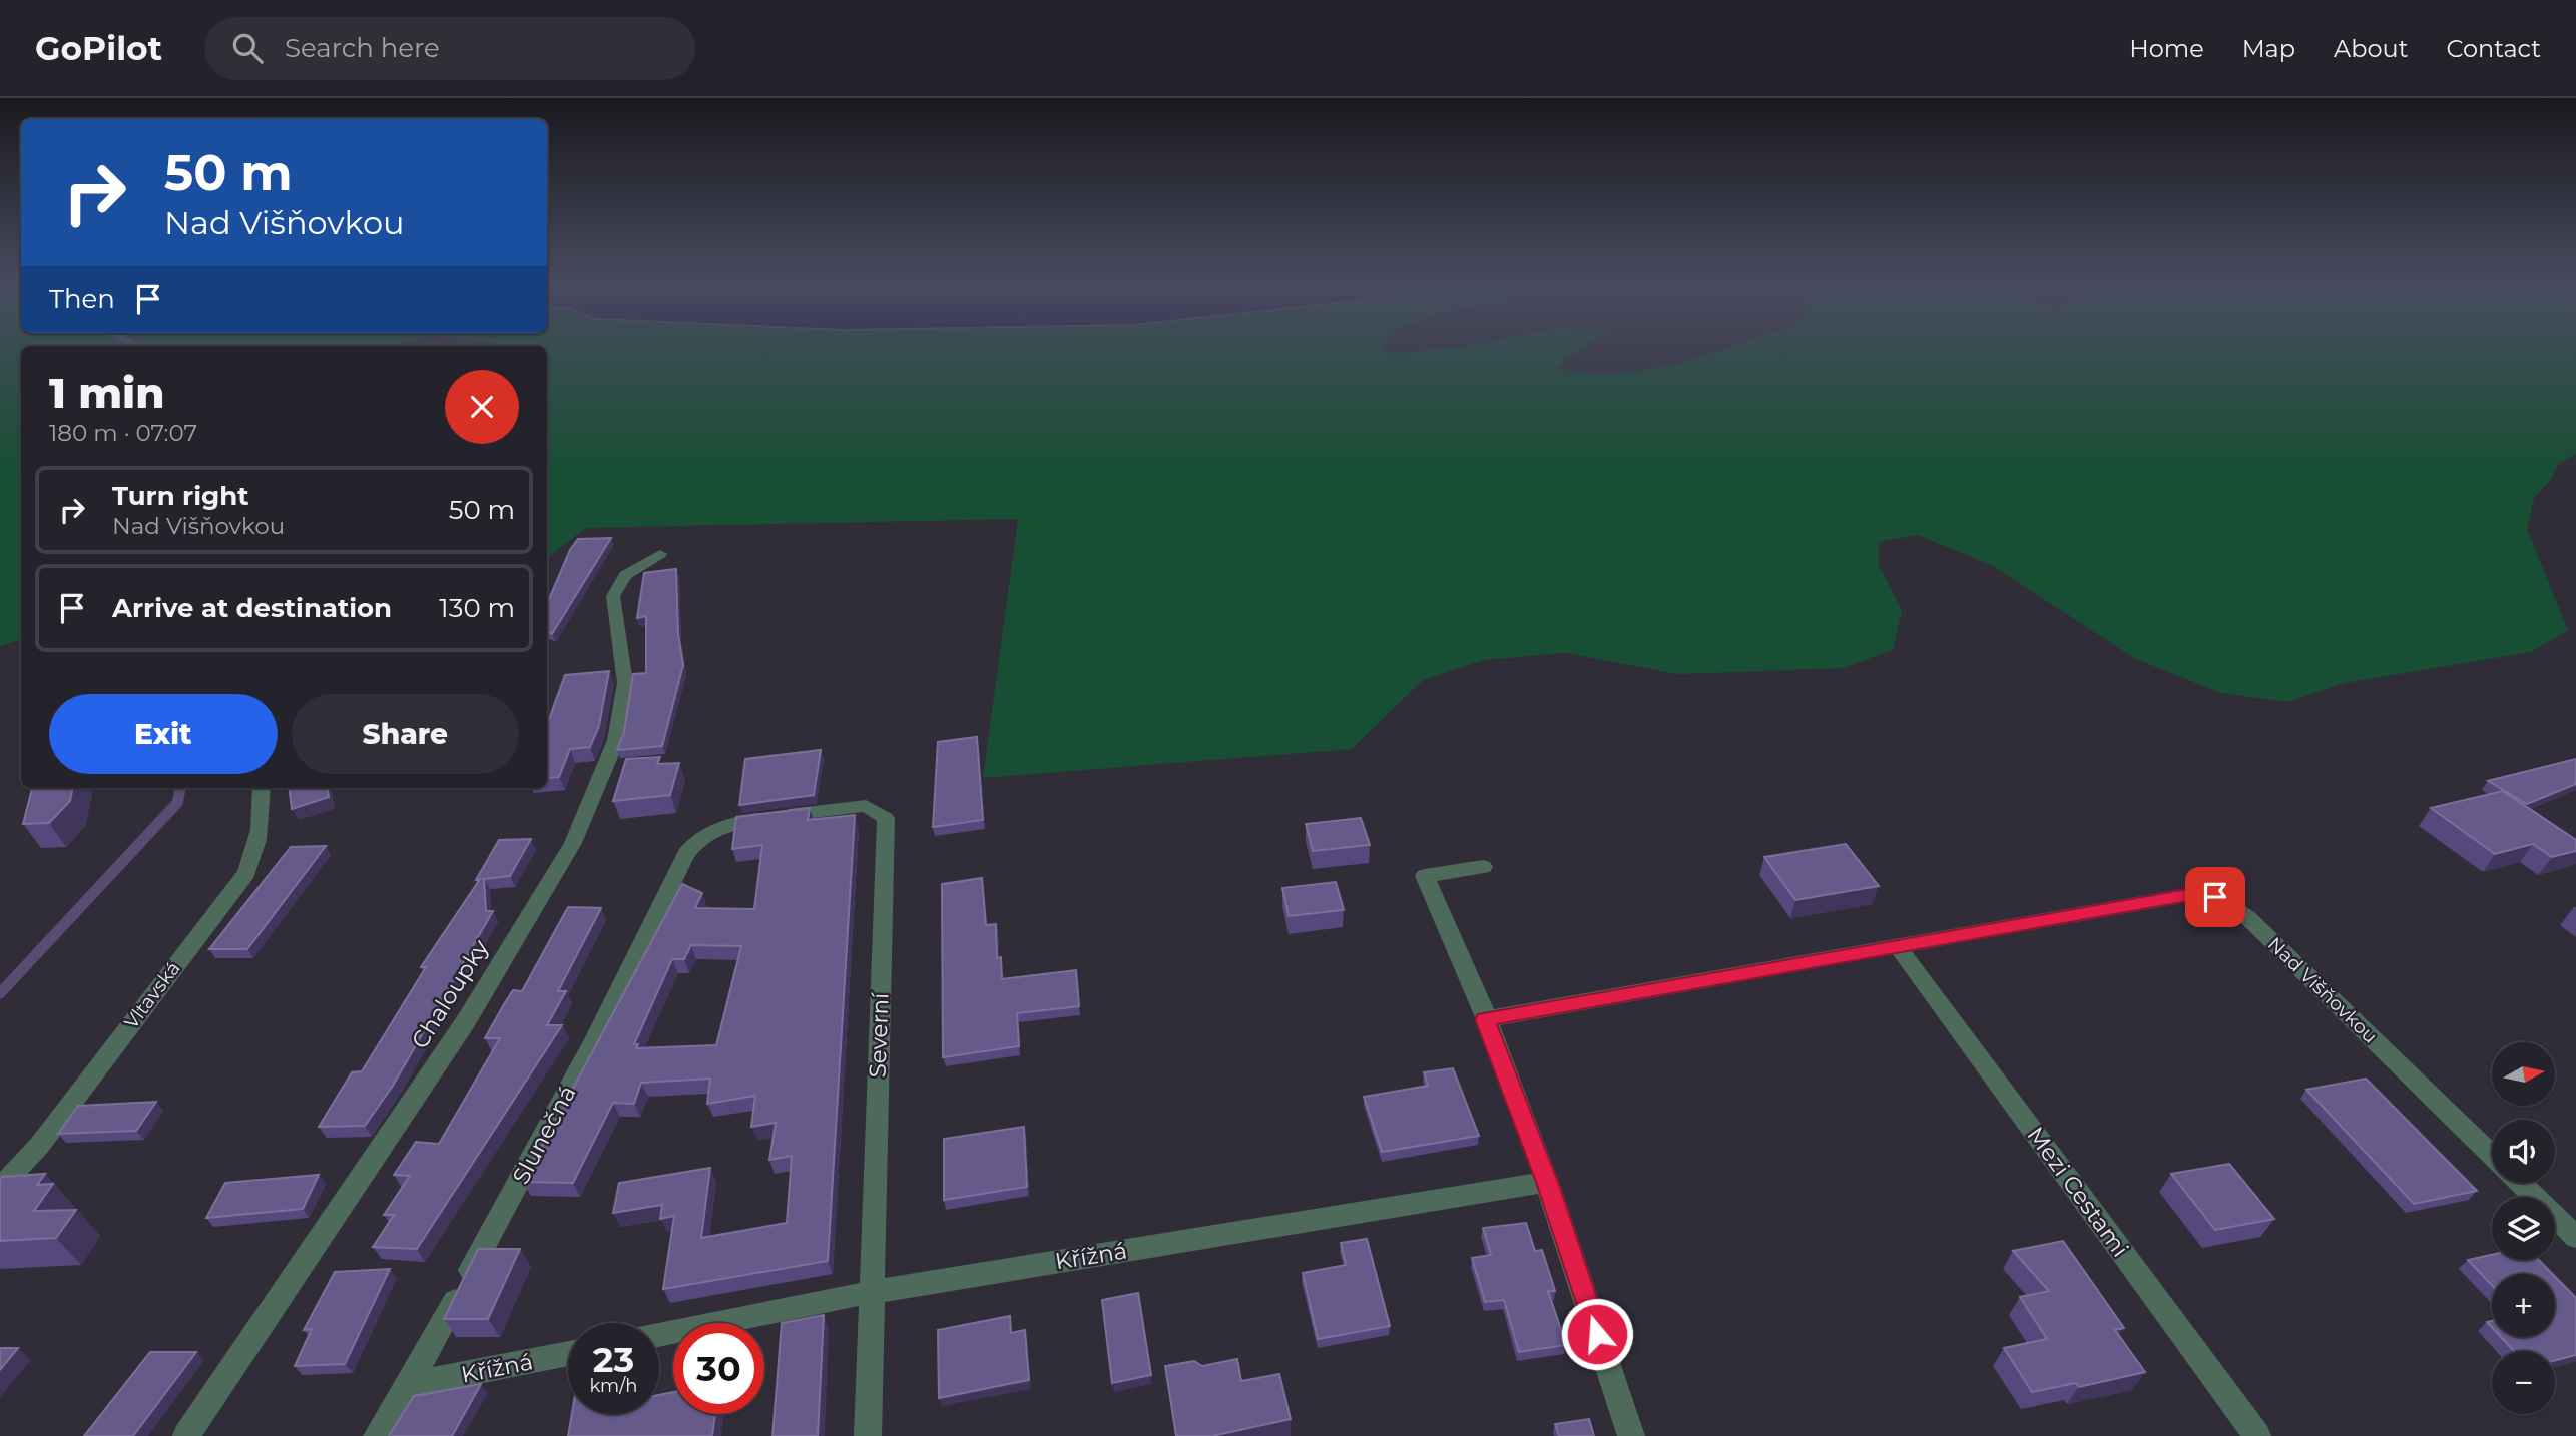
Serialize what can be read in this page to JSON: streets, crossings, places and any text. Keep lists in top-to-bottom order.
{
  "streets": {
    "street": [
      "Nad Višňovkou",
      "Chaloupky",
      "Vltavská",
      "Severní",
      "Slunečná",
      "Mezi Cestami",
      "Křížná"
    ]
  },
  "crossings": [
    ["Nad Višňovkou", "Mezi Cestami"],
    ["Severní", "Slunečná"],
    ["Severní", "Křížná"],
    ["Slunečná", "Křížná"]
  ],
  "north": "right",
  "page": {
    "header": "GoPilot",
    "search": "Search here",
    "nav": [
      "Home",
      "Map",
      "About",
      "Contact"
    ],
    "turn": ["50 m", "Nad Višňovkou"],
    "then": "Then",
    "heading": ["1 min", "180 m · 07:07"],
    "list": [
      {
        "name": "Turn right",
        "note": "Nad Višňovkou",
        "value": "50 m"
      },
      {
        "name": "Arrive at destination",
        "value": "130 m"
      }
    ],
    "buttons": ["Exit", "Share"],
    "map_buttons": ["+", "−"],
    "speed": "23 km/h",
    "limit": "30"
  }
}
